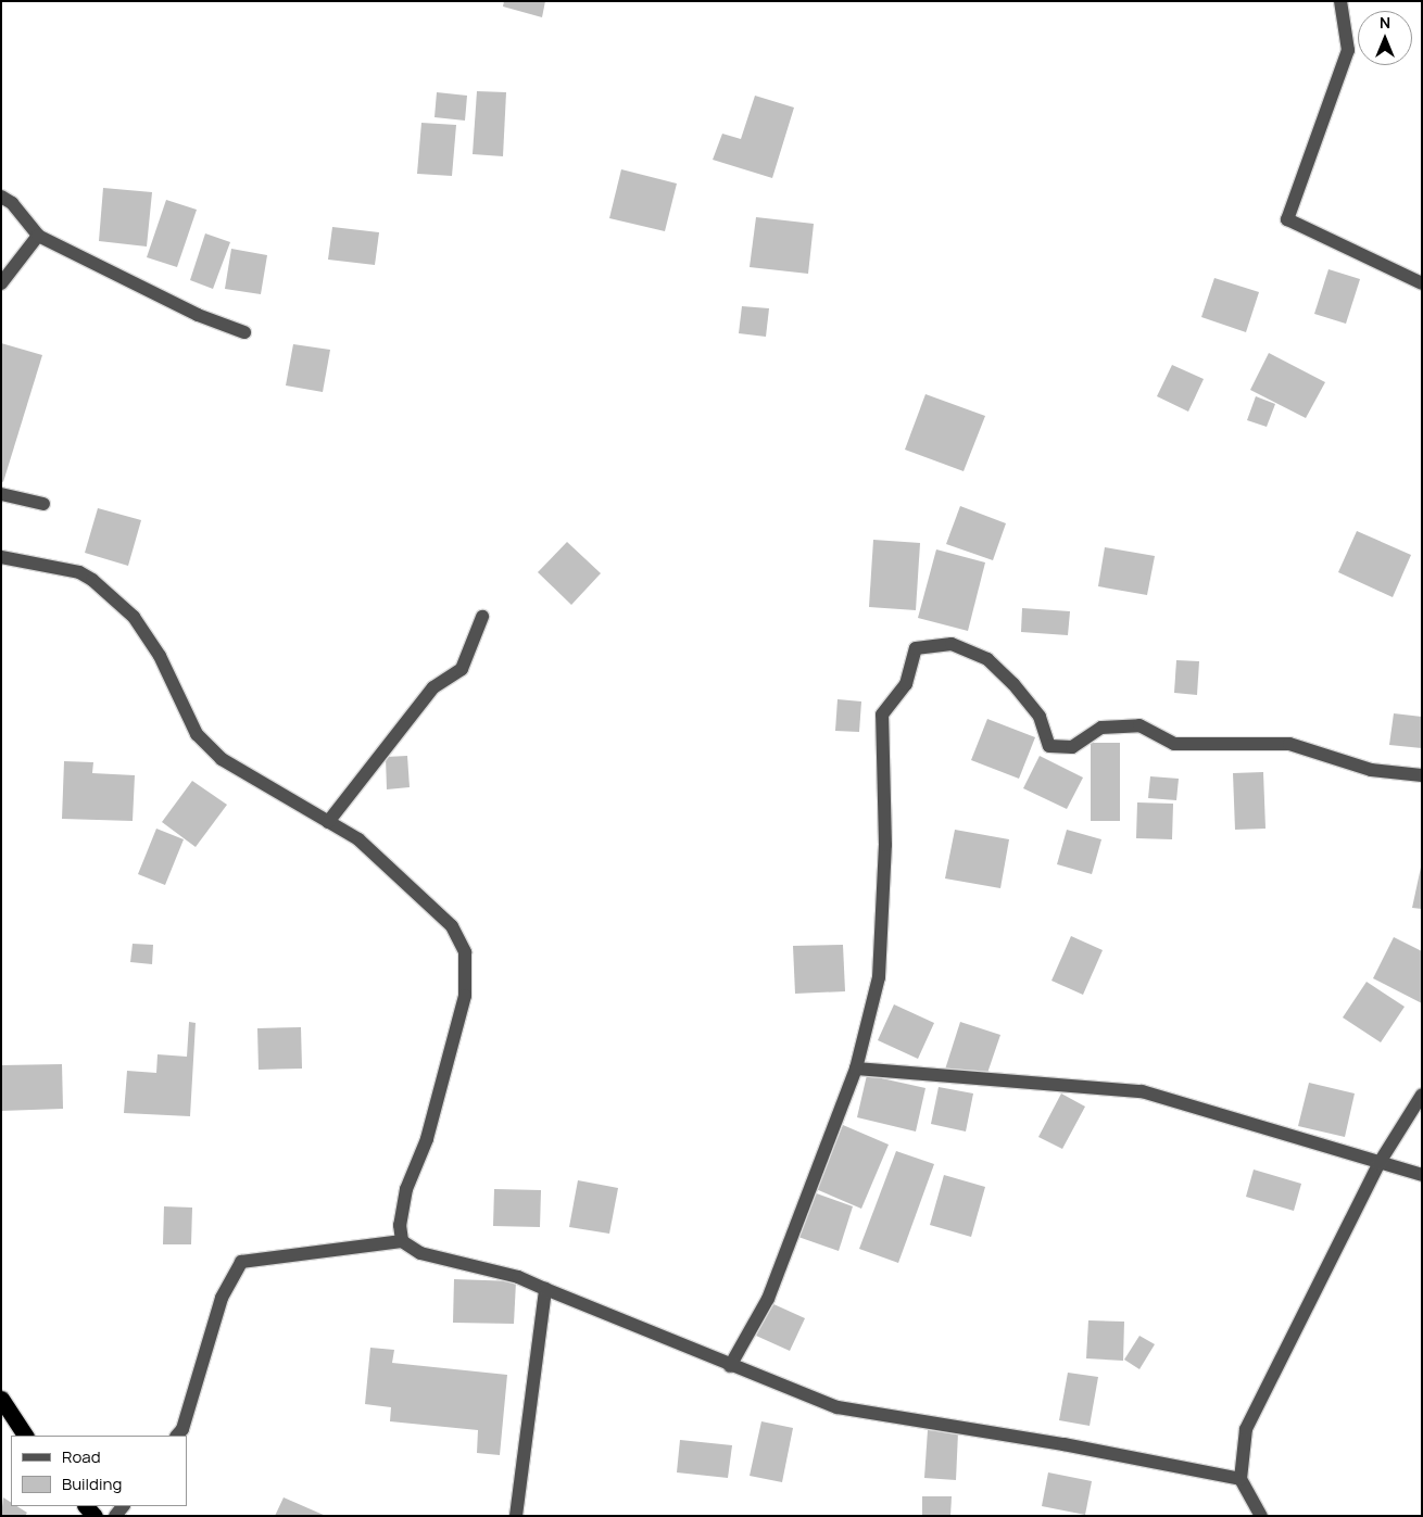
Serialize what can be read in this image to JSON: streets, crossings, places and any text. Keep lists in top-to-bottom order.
{
  "legend": ["Road", "Building"],
  "north": "top"
}
